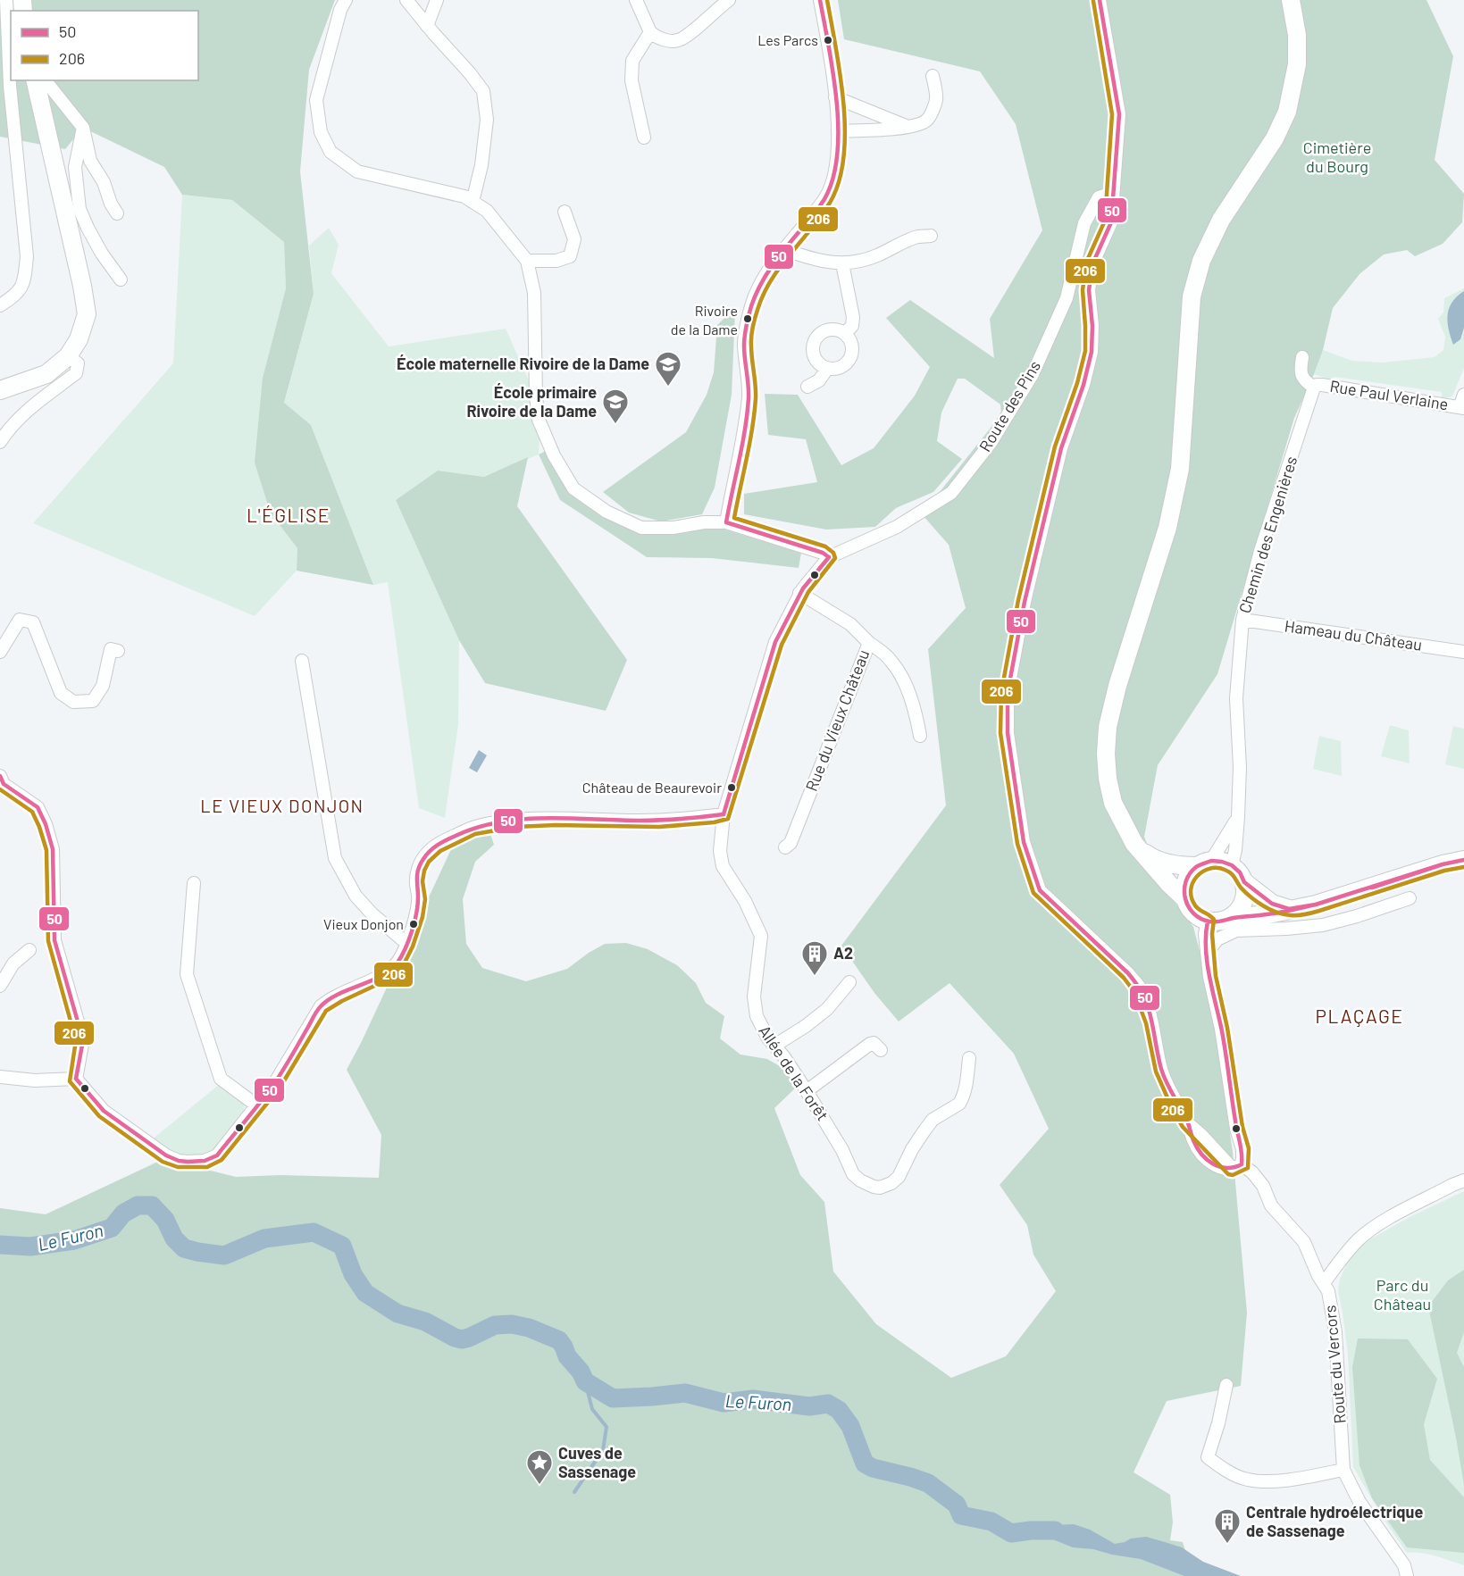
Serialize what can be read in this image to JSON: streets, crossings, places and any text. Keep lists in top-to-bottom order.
{
  "streets": {
    "street": [
      "Rue Paul Verlaine",
      "Route des Pins",
      "Chemin des Engenières",
      "Hameau du Château",
      "Rue du Vieux Château",
      "Allée de la Forêt",
      "Route du Vercors"
    ]
  },
  "crossings": [
    ["Rue Paul Verlaine", "Chemin des Engenières"],
    ["Route des Pins", "Route du Vercors"],
    ["Chemin des Engenières", "Hameau du Château"]
  ],
  "districts": ["L'ÉGLISE", "LE VIEUX DONJON", "PLAÇAGE"],
  "water": ["Le Furon"],
  "parks": ["Cimetière du Bourg", "Parc du Château"],
  "places": {
    "other": [
      "Les Parcs",
      "Rivoire de la Dame",
      "Château de Beaurevoir",
      "Vieux Donjon"
    ],
    "school or university": ["École maternelle Rivoire de la Dame", "École primaire Rivoire de la Dame"],
    "building": ["A2", "Centrale hydroélectrique de Sassenage"],
    "place": ["Cuves de Sassenage"]
  },
  "lines": ["transit line 50", "transit line 206"],
  "legend": ["50", "206"]
}
